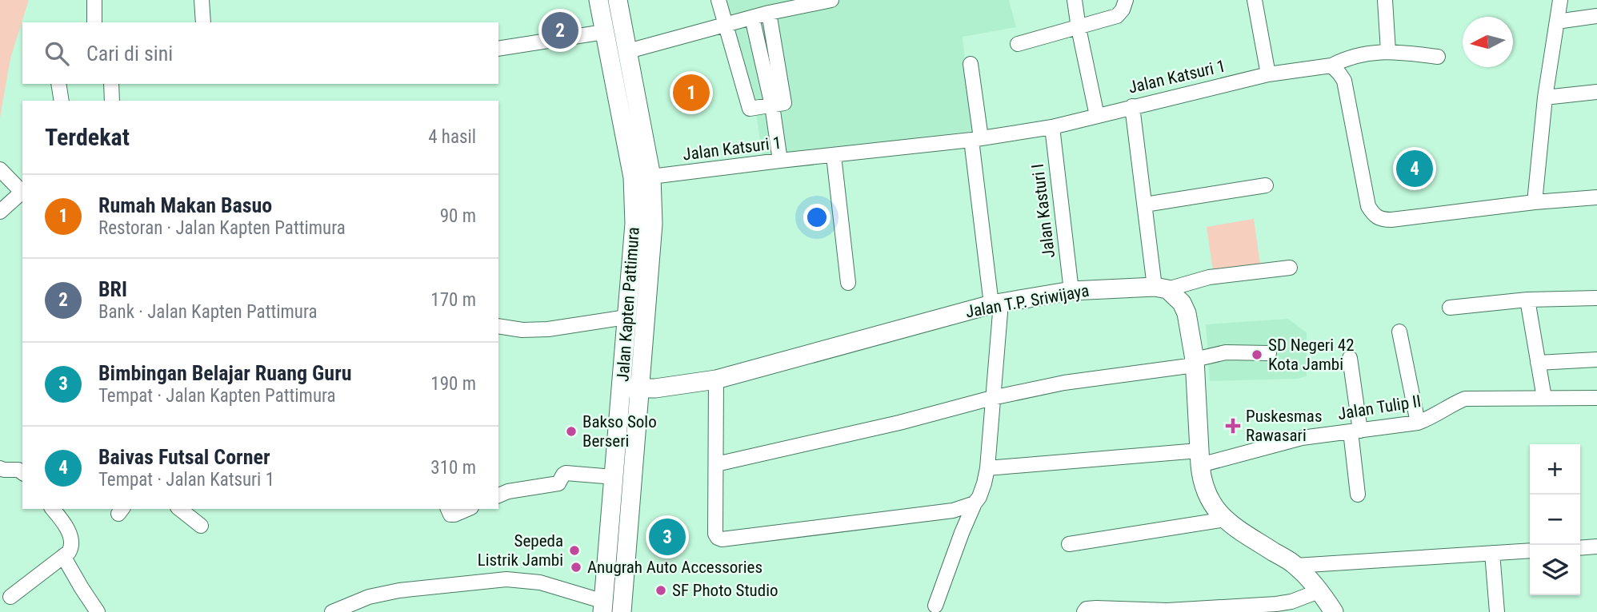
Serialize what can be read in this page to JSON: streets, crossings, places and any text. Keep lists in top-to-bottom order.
{
  "streets": {
    "main road": ["Jalan T.P. Sriwijaya", "Jalan Kapten Pattimura"],
    "street": ["Jalan Katsuri 1", "Jalan Kasturi I", "Jalan Tulip II"]
  },
  "crossings": [
    ["Jalan Katsuri 1", "Jalan Kasturi I"],
    ["Jalan Katsuri 1", "Jalan Kapten Pattimura"],
    ["Jalan Kasturi I", "Jalan T.P. Sriwijaya"],
    ["Jalan T.P. Sriwijaya", "Jalan Kapten Pattimura"]
  ],
  "places": {
    "other": [
      "SD Negeri 42 Kota Jambi",
      "Bakso Solo Berseri",
      "Sepeda Listrik Jambi",
      "Anugrah Auto Accessories",
      "SF Photo Studio"
    ],
    "health": ["Puskesmas Rawasari"]
  },
  "north": "left",
  "page": {
    "pins": [
      "2",
      "1",
      "4",
      "3"
    ],
    "search": "Cari di sini",
    "heading": ["Terdekat", "4 hasil"],
    "list": [
      {
        "mark": "1",
        "name": "Rumah Makan Basuo",
        "note": "Restoran · Jalan Kapten Pattimura",
        "value": "90 m"
      },
      {
        "mark": "2",
        "name": "BRI",
        "note": "Bank · Jalan Kapten Pattimura",
        "value": "170 m"
      },
      {
        "mark": "3",
        "name": "Bimbingan Belajar Ruang Guru",
        "note": "Tempat · Jalan Kapten Pattimura",
        "value": "190 m"
      },
      {
        "mark": "4",
        "name": "Baivas Futsal Corner",
        "note": "Tempat · Jalan Katsuri 1",
        "value": "310 m"
      }
    ],
    "map_buttons": ["+", "−"]
  }
}
